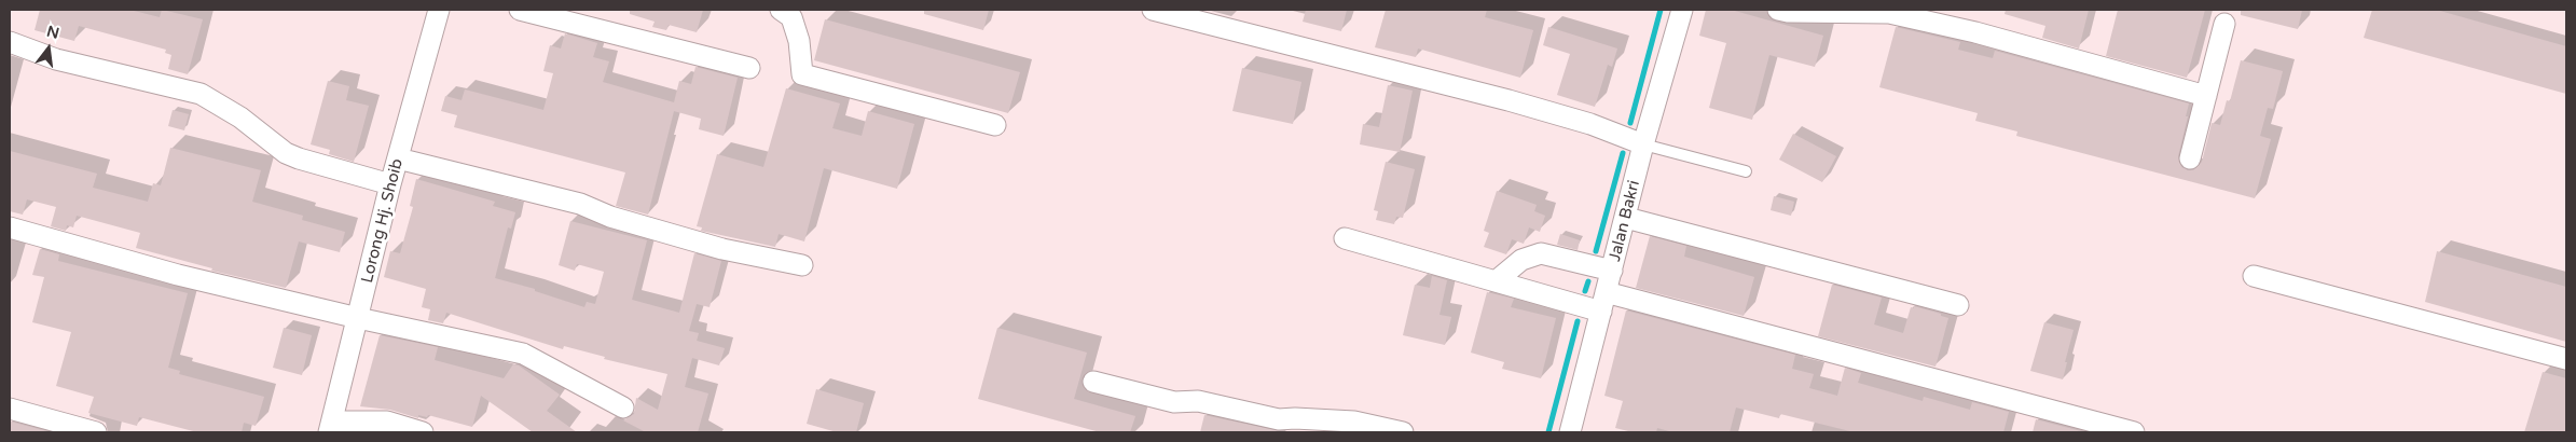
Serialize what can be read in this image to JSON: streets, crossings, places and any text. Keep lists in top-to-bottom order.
{
  "streets": {
    "street": ["Lorong Hj. Shoib", "Jalan Bakri"]
  },
  "north": "top"
}
